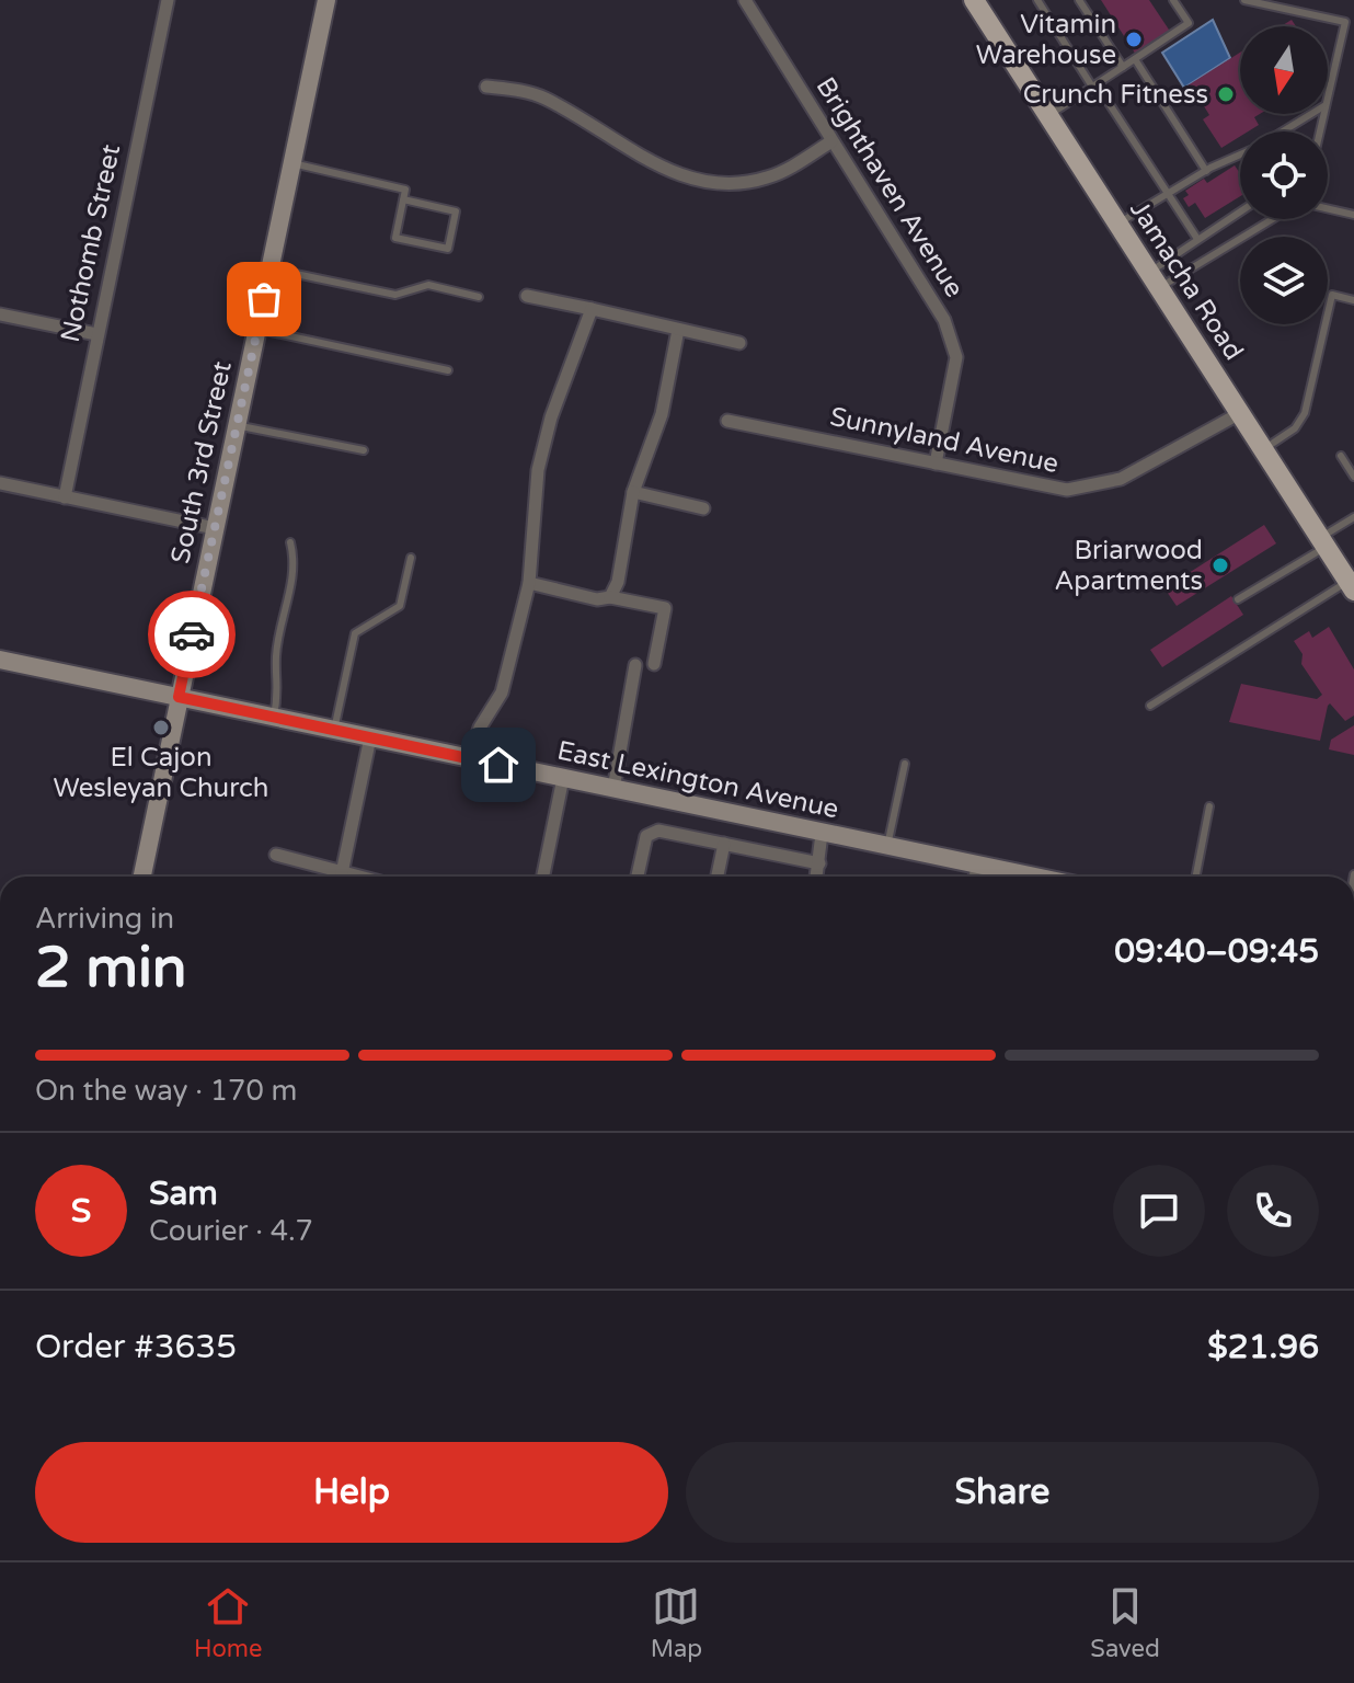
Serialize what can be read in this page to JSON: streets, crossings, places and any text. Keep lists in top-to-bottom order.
{
  "streets": {
    "main road": ["Jamacha Road"],
    "street": [
      "Brighthaven Avenue",
      "Nothomb Street",
      "Sunnyland Avenue",
      "South 3rd Street",
      "East Lexington Avenue"
    ]
  },
  "crossings": [
    ["Brighthaven Avenue", "Sunnyland Avenue"],
    ["Jamacha Road", "Sunnyland Avenue"],
    ["South 3rd Street", "East Lexington Avenue"]
  ],
  "places": [
    "Vitamin Warehouse",
    "Crunch Fitness",
    "Briarwood Apartments",
    "El Cajon Wesleyan Church"
  ],
  "north": "bottom",
  "page": {
    "heading": ["2 min", "Arriving in", "09:40–09:45"],
    "panel": [
      "Sam",
      "Courier · 4.7",
      "Order #3635",
      "$21.96"
    ],
    "bar": "On the way · 170 m",
    "round": "S",
    "buttons": ["Help", "Share"],
    "tabs": ["Home", "Map", "Saved"]
  }
}
